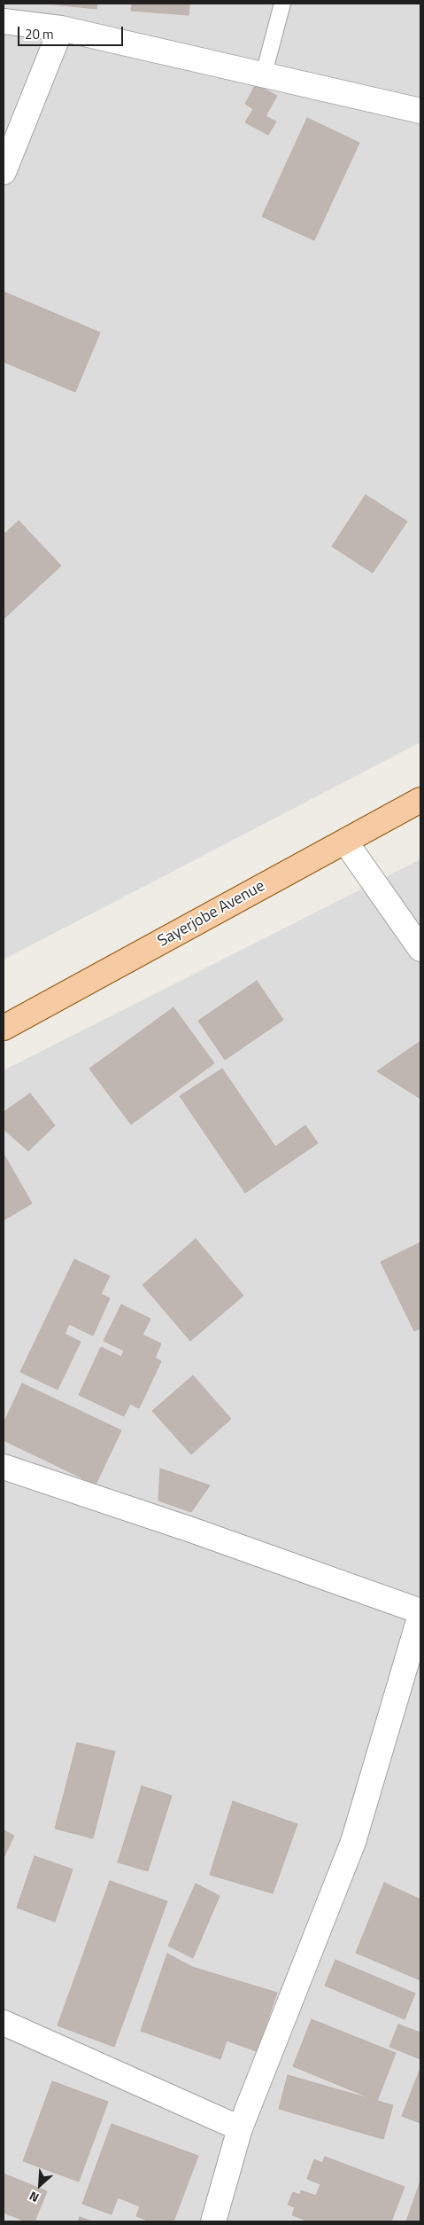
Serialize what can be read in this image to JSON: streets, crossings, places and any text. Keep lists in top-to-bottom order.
{
  "streets": {
    "main road": ["Sayerjobe Avenue"]
  },
  "scale_bar": "20 m",
  "north": "bottom left"
}
